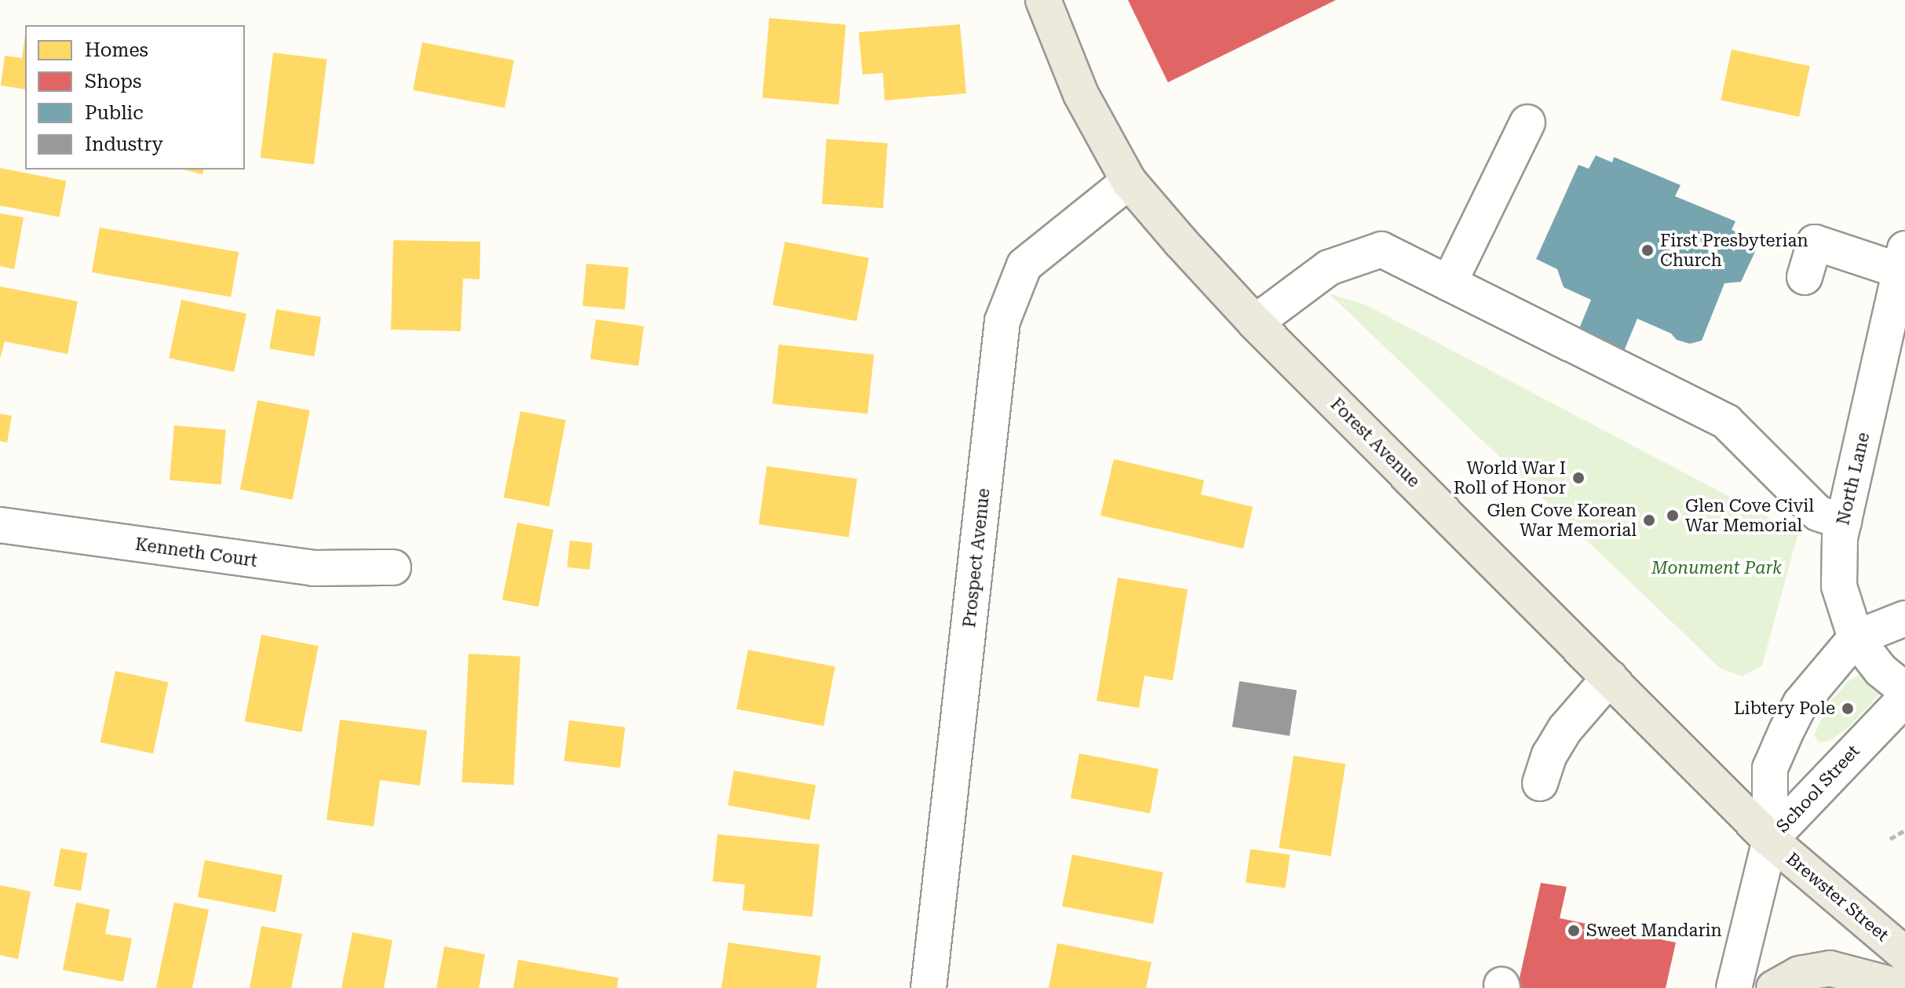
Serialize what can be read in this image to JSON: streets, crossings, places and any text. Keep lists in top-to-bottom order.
{
  "streets": {
    "main road": ["Forest Avenue", "Brewster Street"],
    "street": [
      "North Lane",
      "Kenneth Court",
      "Prospect Avenue",
      "School Street"
    ]
  },
  "crossings": [
    ["Forest Avenue", "Prospect Avenue"],
    ["Forest Avenue", "School Street"],
    ["Forest Avenue", "Brewster Street"],
    ["North Lane", "School Street"],
    ["School Street", "Brewster Street"]
  ],
  "parks": ["Monument Park"],
  "places": [
    "First Presbyterian Church",
    "World War I Roll of Honor",
    "Glen Cove Civil War Memorial",
    "Glen Cove Korean War Memorial",
    "Libtery Pole",
    "Sweet Mandarin"
  ],
  "legend": [
    "Homes",
    "Shops",
    "Public",
    "Industry"
  ]
}
